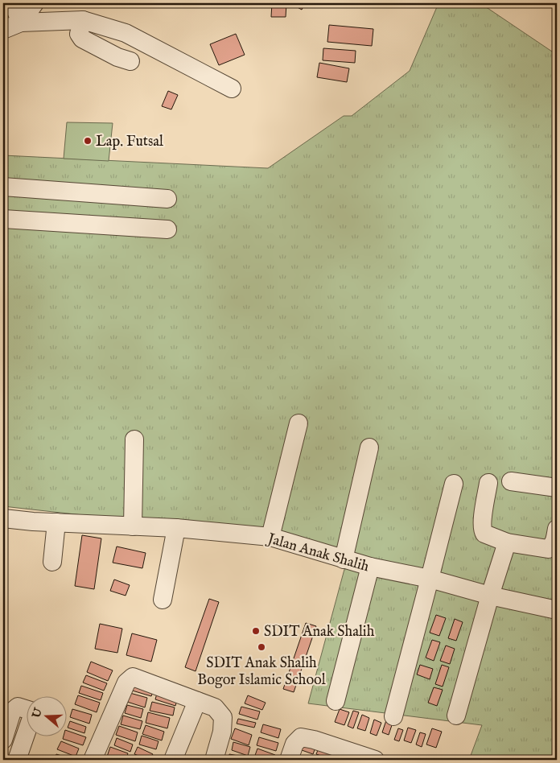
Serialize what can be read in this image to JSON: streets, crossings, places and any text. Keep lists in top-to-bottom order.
{
  "streets": {
    "street": ["Jalan Anak Shalih"]
  },
  "places": ["Lap. Futsal", "SDIT Anak Shalih", "SDIT Anak Shalih Bogor Islamic School"],
  "north": "left"
}
